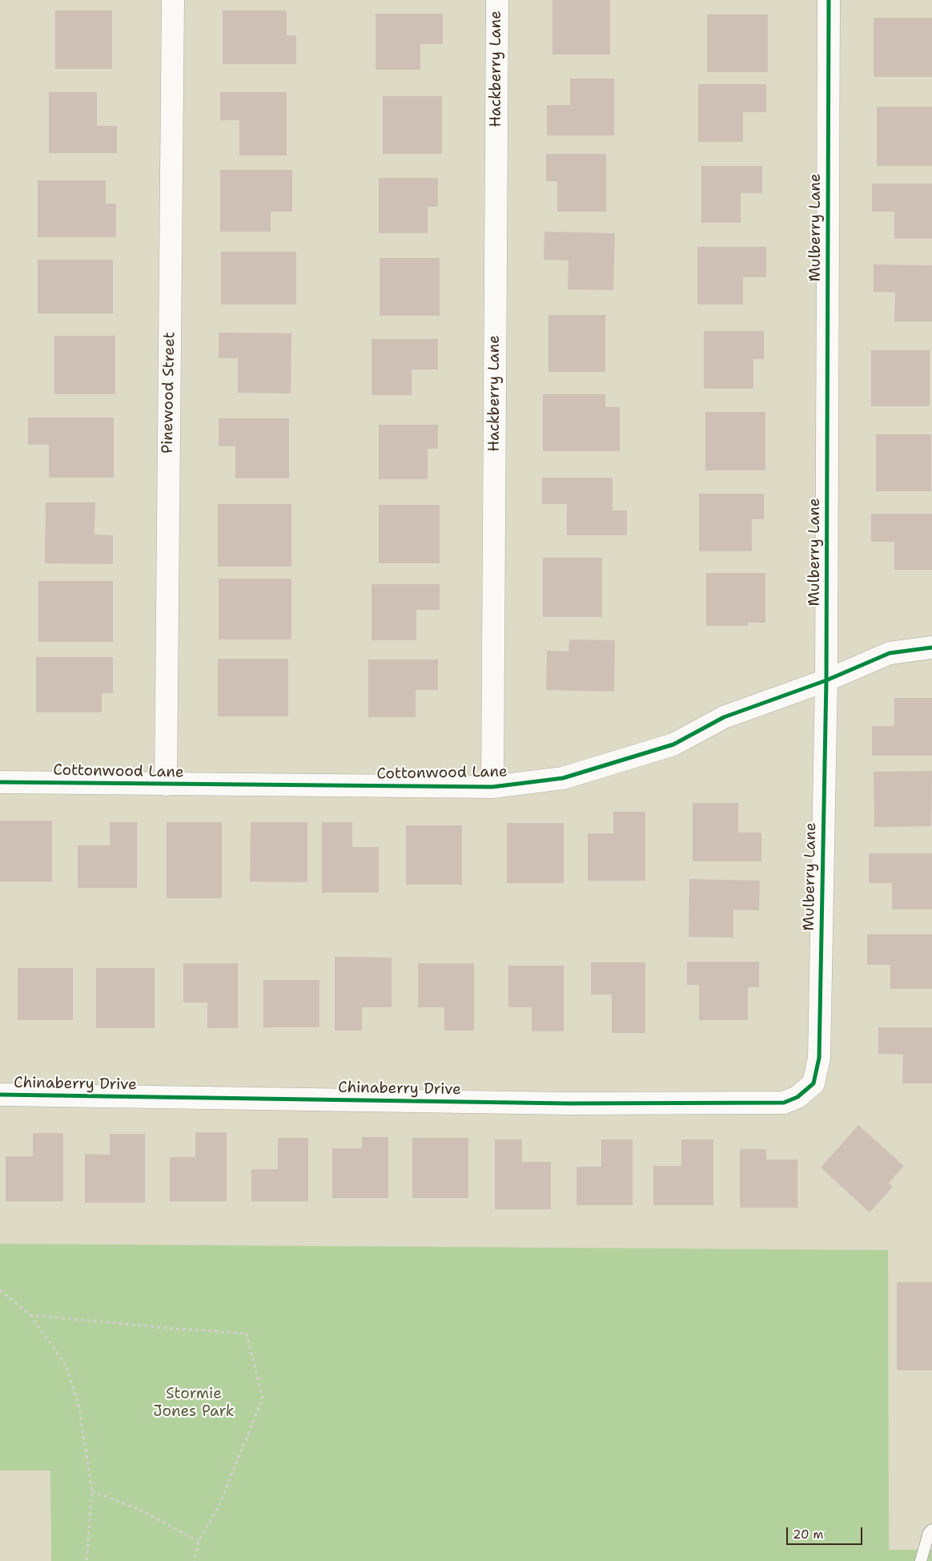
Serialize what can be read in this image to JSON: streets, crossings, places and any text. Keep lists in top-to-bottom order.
{
  "streets": {
    "street": [
      "Hackberry Lane",
      "Mulberry Lane",
      "Pinewood Street",
      "Cottonwood Lane",
      "Chinaberry Drive"
    ]
  },
  "crossings": [
    ["Hackberry Lane", "Cottonwood Lane"],
    ["Mulberry Lane", "Cottonwood Lane"],
    ["Mulberry Lane", "Chinaberry Drive"],
    ["Pinewood Street", "Cottonwood Lane"]
  ],
  "parks": ["Stormie Jones Park"],
  "scale_bar": "20 m"
}
